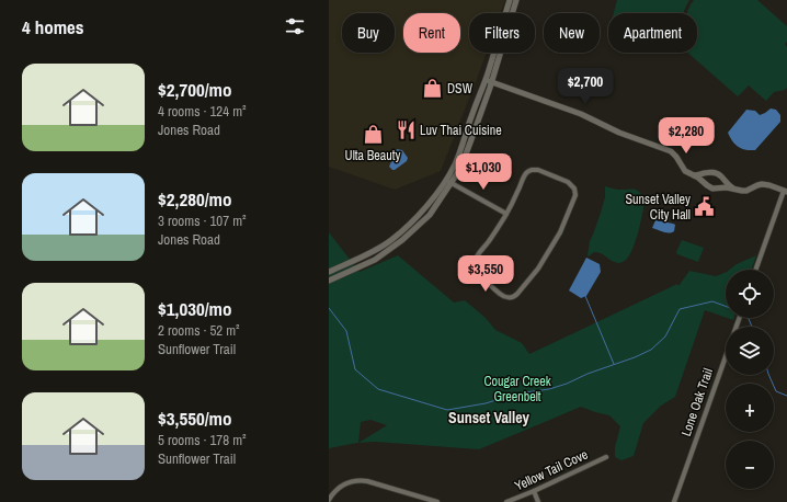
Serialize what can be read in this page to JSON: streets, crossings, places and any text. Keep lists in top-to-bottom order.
{
  "streets": {
    "street": ["Lone Oak Trail", "Yellow Tail Cove"]
  },
  "districts": ["Sunset Valley"],
  "parks": ["Cougar Creek Greenbelt"],
  "places": {
    "shop": ["DSW", "Ulta Beauty"],
    "restaurant": ["Luv Thai Cuisine"],
    "public building": ["Sunset Valley City Hall"]
  },
  "page": {
    "heading": "4 homes",
    "chip": [
      "Buy",
      "Rent",
      "Filters",
      "New",
      "Apartment"
    ],
    "list": [
      {
        "name": "$2,700/mo",
        "note": "4 rooms · 124 m² · Jones Road"
      },
      {
        "name": "$2,280/mo",
        "note": "3 rooms · 107 m² · Jones Road"
      },
      {
        "name": "$1,030/mo",
        "note": "2 rooms · 52 m² · Sunflower Trail"
      },
      {
        "name": "$3,550/mo",
        "note": "5 rooms · 178 m² · Sunflower Trail"
      }
    ],
    "price": [
      "$2,700",
      "$2,280",
      "$1,030",
      "$3,550"
    ],
    "map_buttons": ["+", "−"]
  }
}
